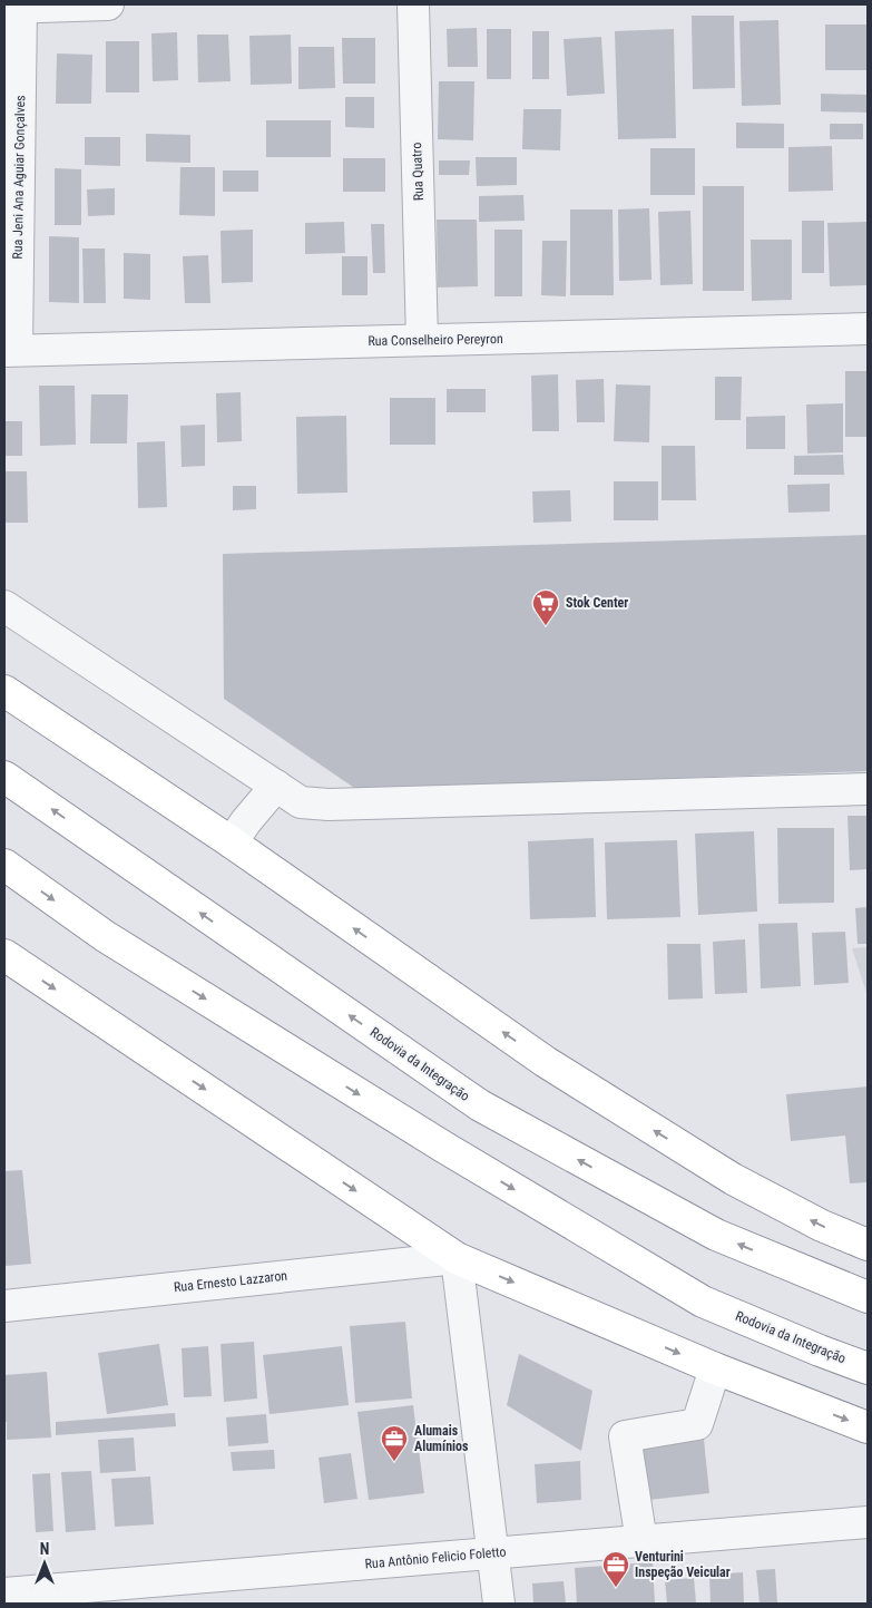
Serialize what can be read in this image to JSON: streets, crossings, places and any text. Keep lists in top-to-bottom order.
{
  "streets": {
    "highway": ["Rodovia da Integração"],
    "street": [
      "Rua Quatro",
      "Rua Jeni Ana Aguiar Gonçalves",
      "Rua Conselheiro Pereyron",
      "Rua Ernesto Lazzaron",
      "Rua Antônio Felicio Foletto"
    ]
  },
  "crossings": [
    ["Rua Quatro", "Rua Conselheiro Pereyron"],
    ["Rua Jeni Ana Aguiar Gonçalves", "Rua Conselheiro Pereyron"]
  ],
  "places": {
    "supermarket": ["Stok Center"],
    "office": ["Alumais Alumínios", "Venturini Inspeção Veicular"]
  },
  "north": "top"
}
